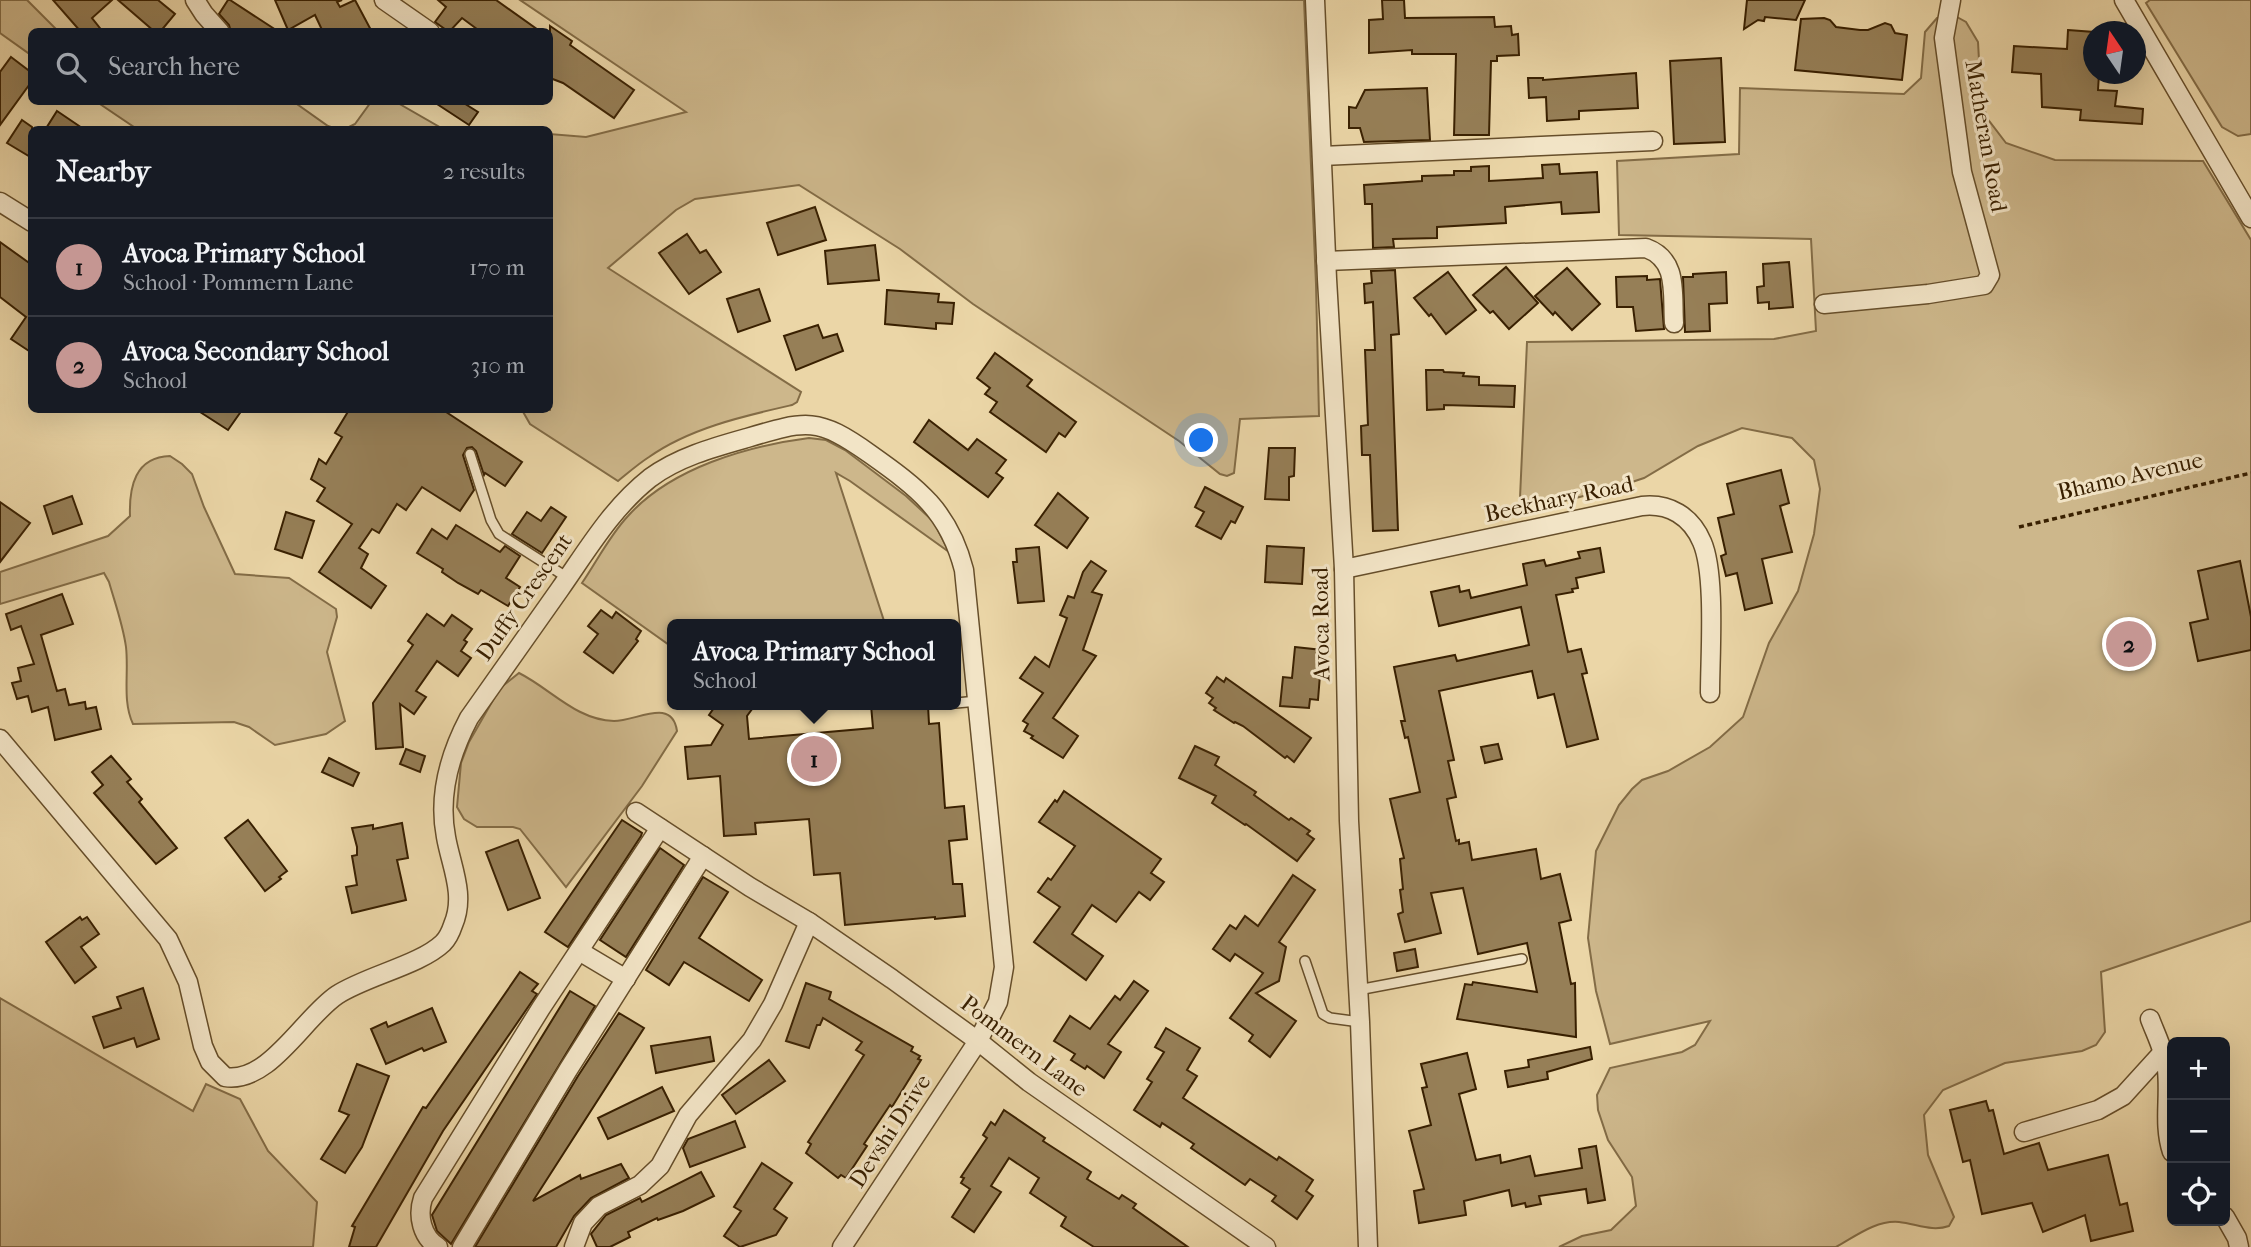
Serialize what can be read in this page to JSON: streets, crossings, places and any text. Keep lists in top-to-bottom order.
{
  "streets": {
    "street": [
      "Matheran Road",
      "Beekhary Road",
      "Duffy Crescent",
      "Avoca Road",
      "Pommern Lane",
      "Devshi Drive"
    ],
    "path": ["Bhamo Avenue"]
  },
  "crossings": [
    ["Beekhary Road", "Avoca Road"],
    ["Duffy Crescent", "Pommern Lane"],
    ["Duffy Crescent", "Devshi Drive"],
    ["Pommern Lane", "Devshi Drive"]
  ],
  "north": "top",
  "page": {
    "search": "Search here",
    "heading": ["Nearby", "2 results"],
    "list": [
      {
        "mark": "1",
        "name": "Avoca Primary School",
        "note": "School · Pommern Lane",
        "value": "170 m"
      },
      {
        "mark": "2",
        "name": "Avoca Secondary School",
        "note": "School",
        "value": "310 m"
      }
    ],
    "pins": ["2", "1"],
    "popup": ["Avoca Primary School", "School"],
    "map_buttons": ["+", "−"]
  }
}
